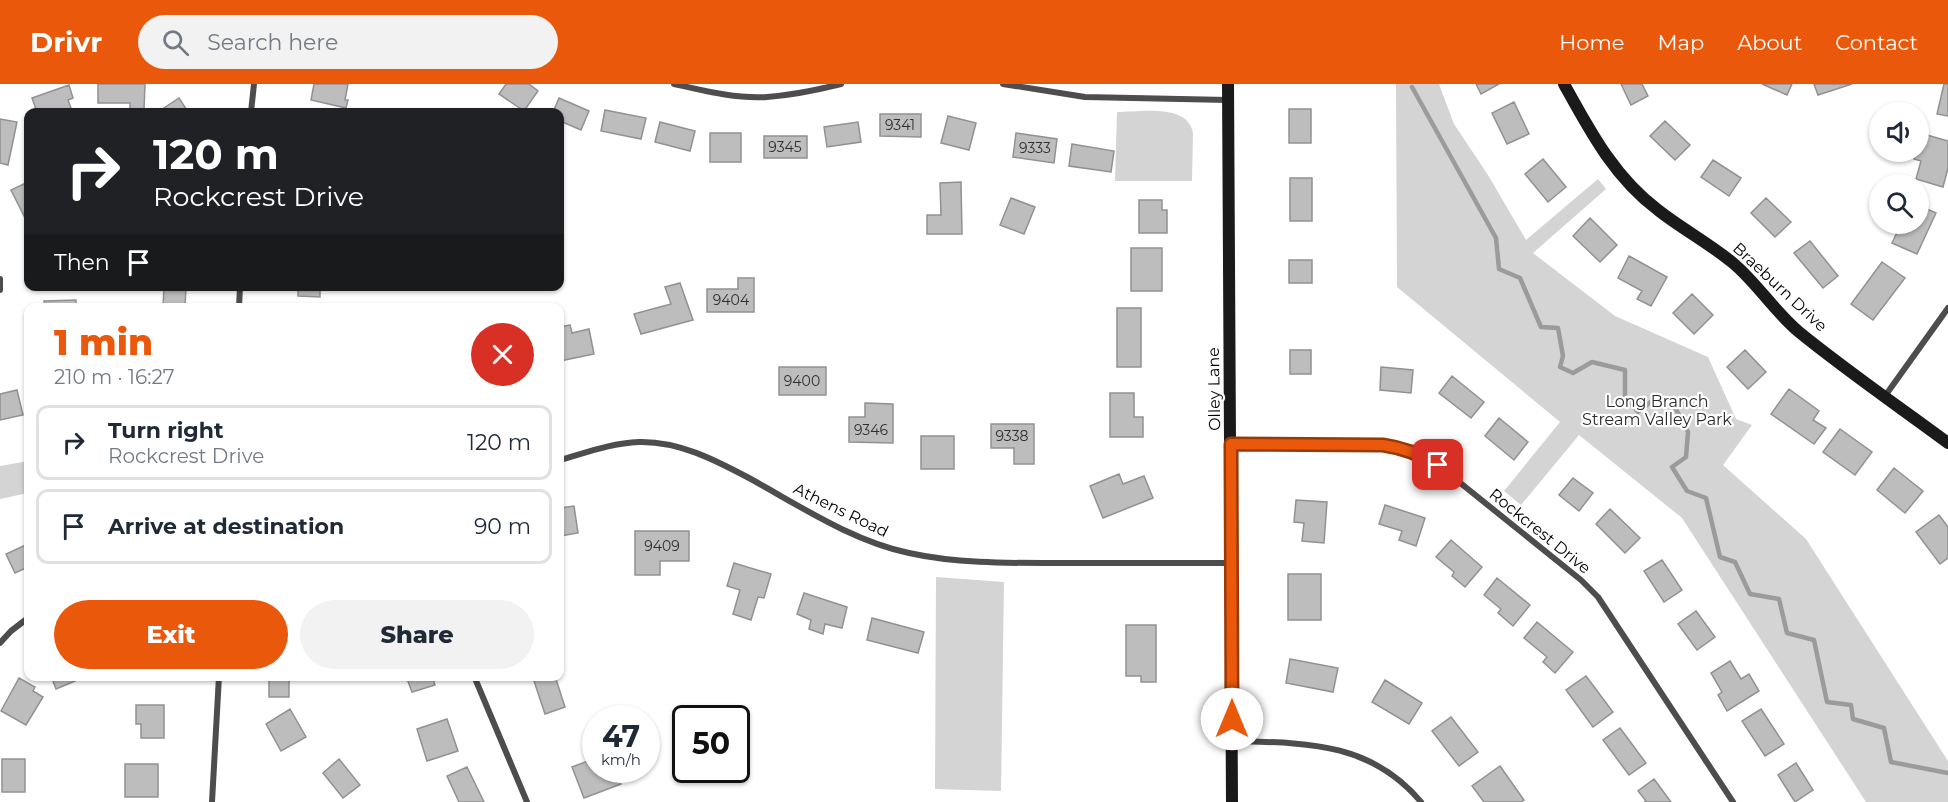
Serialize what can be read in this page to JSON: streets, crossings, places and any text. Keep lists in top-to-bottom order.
{
  "streets": {
    "main road": ["Braeburn Drive", "Olley Lane"],
    "street": ["Athens Road", "Rockcrest Drive"]
  },
  "crossings": [
    ["Olley Lane", "Athens Road"],
    ["Olley Lane", "Rockcrest Drive"]
  ],
  "parks": ["Long Branch Stream Valley Park"],
  "house_numbers": [
    "9341",
    "9345",
    "9333",
    "9404",
    "9400",
    "9346",
    "9338",
    "9409"
  ],
  "page": {
    "header": "Drivr",
    "search": "Search here",
    "nav": [
      "Home",
      "Map",
      "About",
      "Contact"
    ],
    "turn": ["120 m", "Rockcrest Drive"],
    "then": "Then",
    "heading": ["1 min", "210 m · 16:27"],
    "list": [
      {
        "name": "Turn right",
        "note": "Rockcrest Drive",
        "value": "120 m"
      },
      {
        "name": "Arrive at destination",
        "value": "90 m"
      }
    ],
    "buttons": ["Exit", "Share"],
    "speed": "47 km/h",
    "limit": "50"
  }
}
